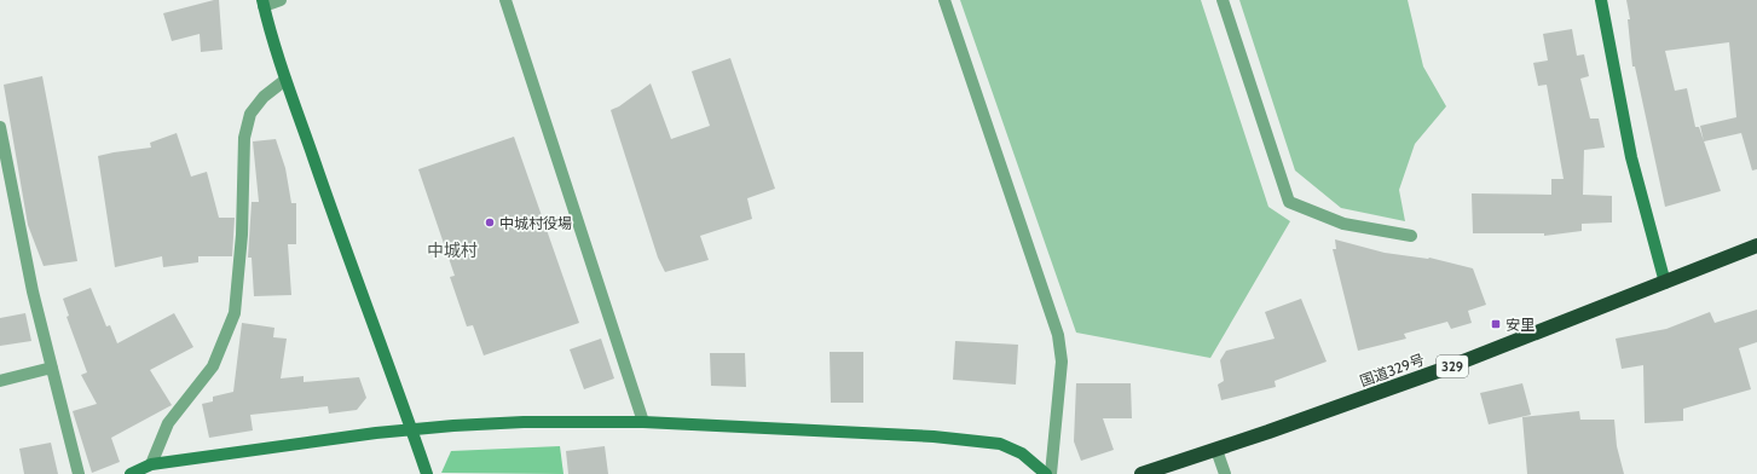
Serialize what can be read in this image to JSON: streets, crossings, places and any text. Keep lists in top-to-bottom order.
{
  "streets": {
    "highway": ["329", "国道329号"]
  },
  "districts": ["中城村"],
  "places": {
    "other": ["中城村役場"],
    "transit": ["安里"]
  }
}
